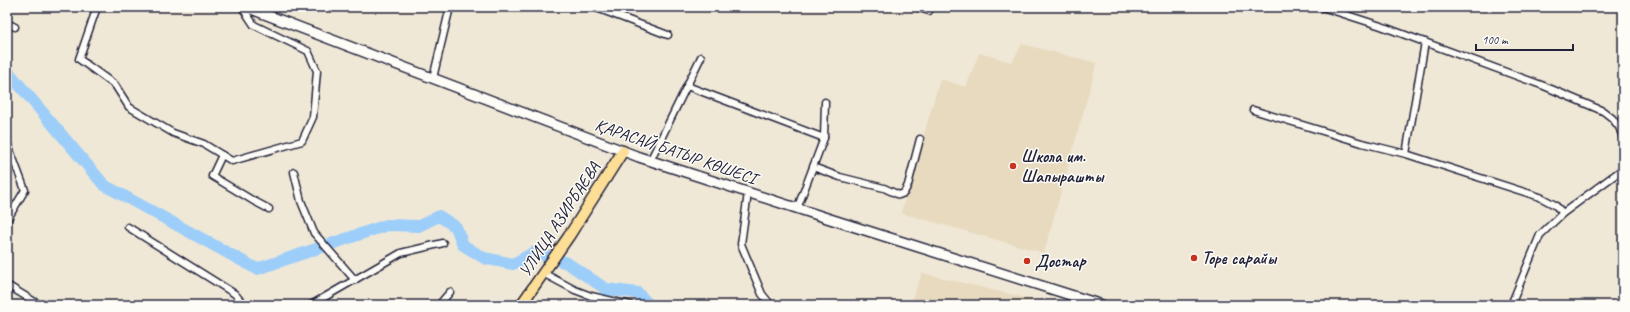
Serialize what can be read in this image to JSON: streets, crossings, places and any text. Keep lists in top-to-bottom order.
{
  "streets": {
    "main road": ["ҚАРАСАЙ БАТЫР КӨШЕСІ", "УЛИЦА АЗИРБАЕВА"]
  },
  "crossings": [
    ["ҚАРАСАЙ БАТЫР КӨШЕСІ", "УЛИЦА АЗИРБАЕВА"]
  ],
  "places": ["Школа им. Шапырашты", "Торе сарайы", "Достар"],
  "scale_bar": "100 m"
}
